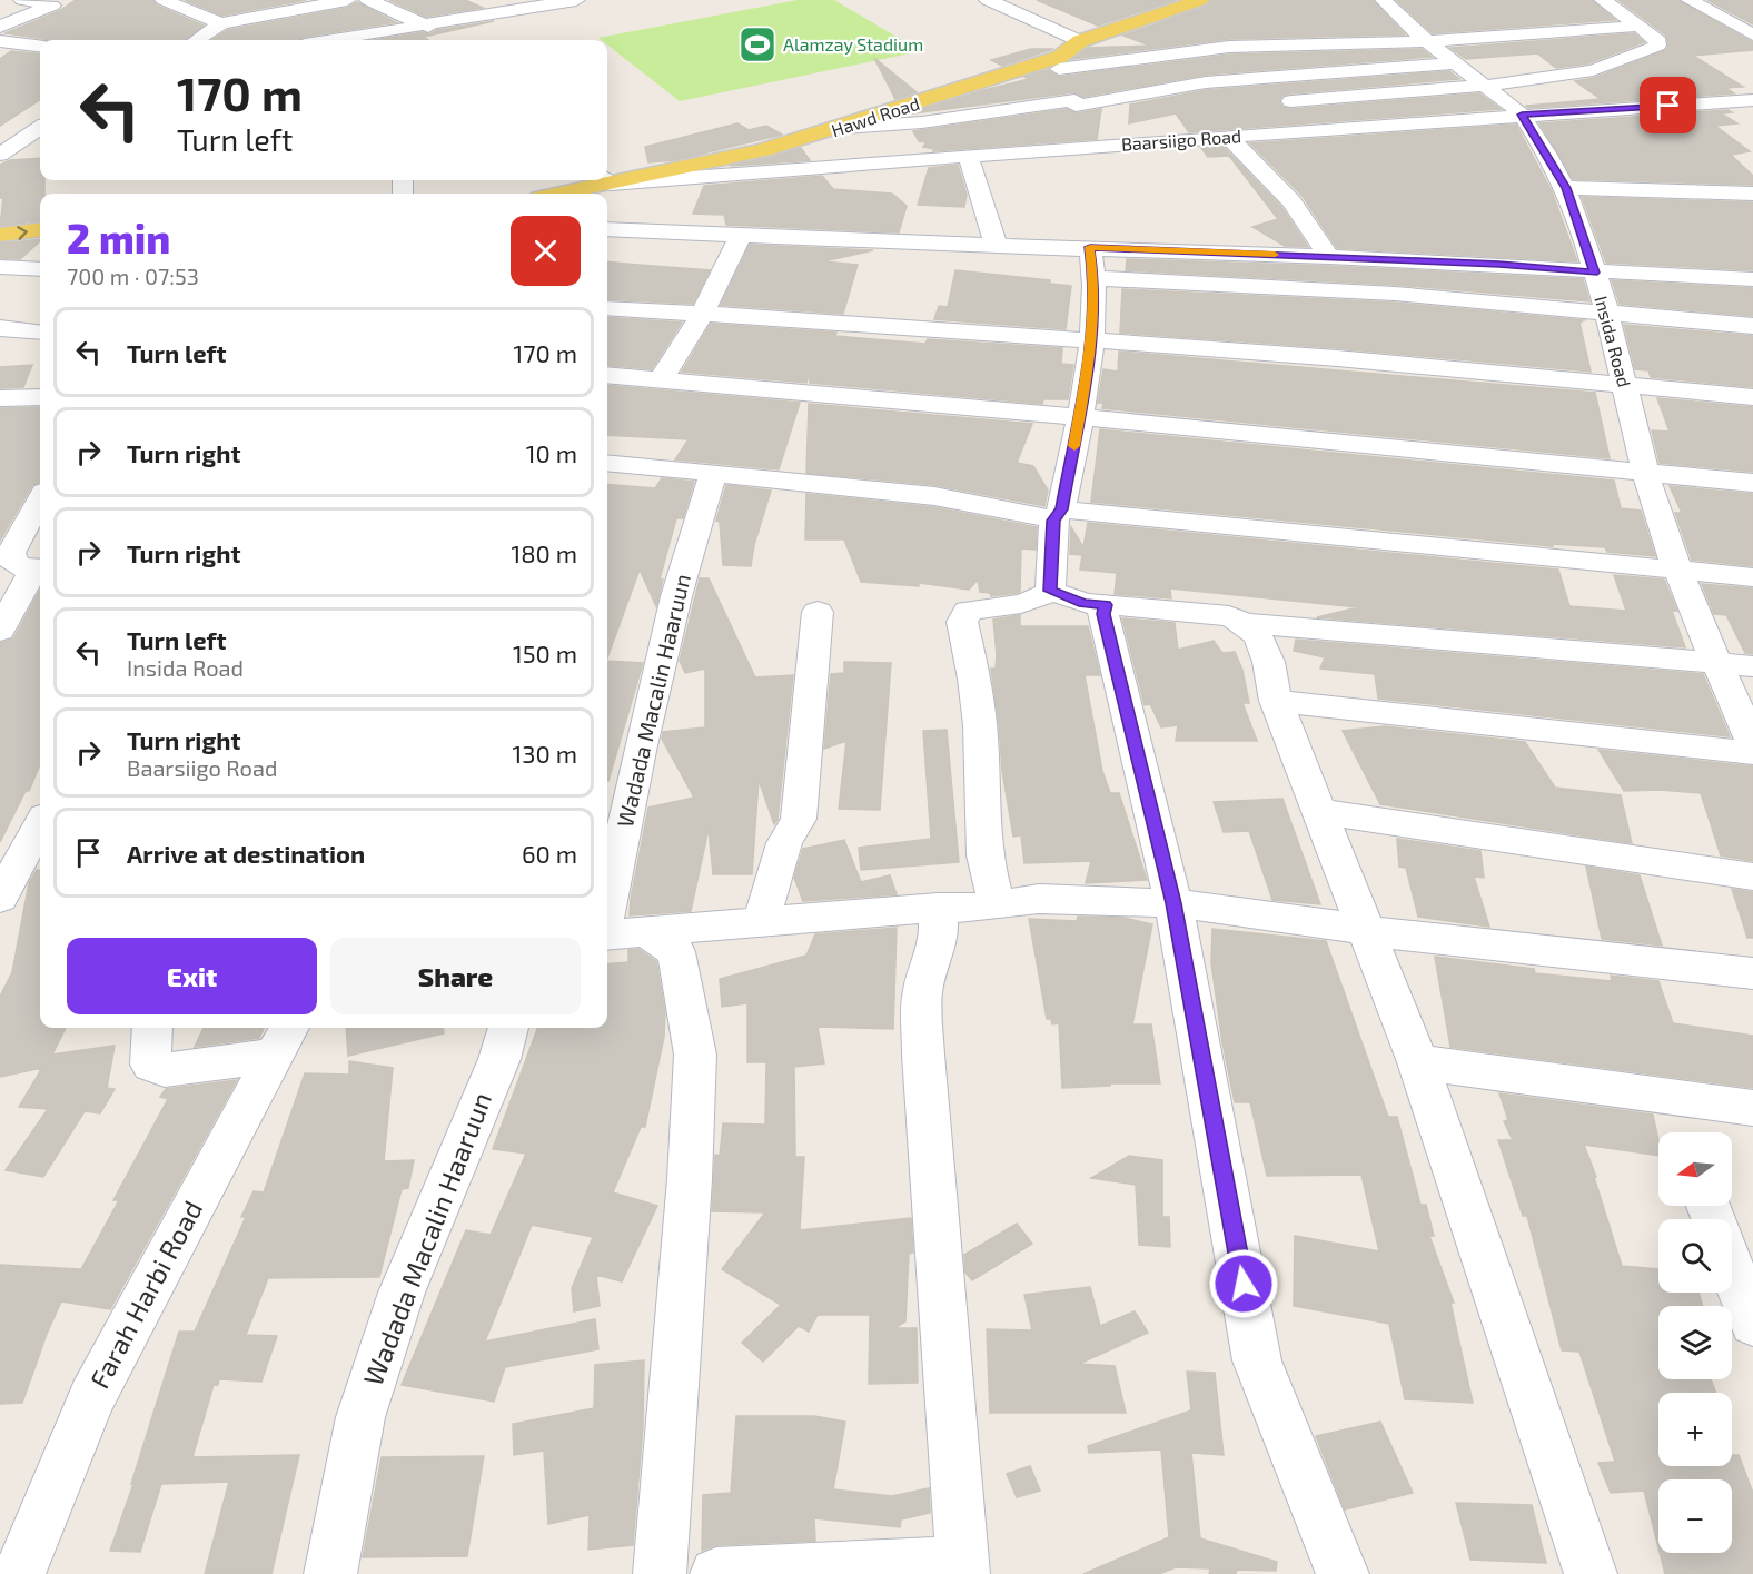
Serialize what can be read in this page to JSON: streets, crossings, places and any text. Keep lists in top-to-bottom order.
{
  "streets": {
    "main road": ["Hawd Road"],
    "street": [
      "Baarsiigo Road",
      "Insida Road",
      "Wadada Macalin Haaruun",
      "Farah Harbi Road"
    ]
  },
  "crossings": [
    ["Baarsiigo Road", "Insida Road"]
  ],
  "places": {
    "sports": ["Alamzay Stadium"]
  },
  "north": "left",
  "page": {
    "turn": ["170 m", "Turn left"],
    "heading": ["2 min", "700 m · 07:53"],
    "list": [
      {
        "name": "Turn left",
        "value": "170 m"
      },
      {
        "name": "Turn right",
        "value": "10 m"
      },
      {
        "name": "Turn right",
        "value": "180 m"
      },
      {
        "name": "Turn left",
        "note": "Insida Road",
        "value": "150 m"
      },
      {
        "name": "Turn right",
        "note": "Baarsiigo Road",
        "value": "130 m"
      },
      {
        "name": "Arrive at destination",
        "value": "60 m"
      }
    ],
    "buttons": ["Exit", "Share"],
    "map_buttons": ["+", "−"]
  }
}
